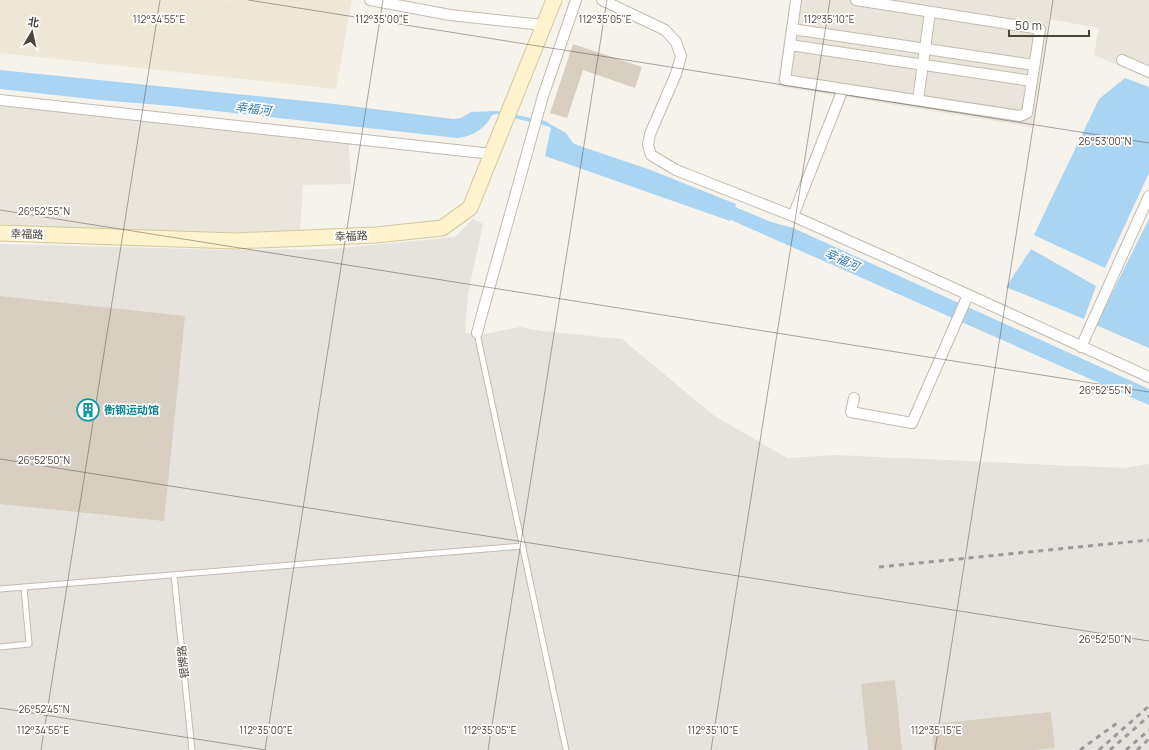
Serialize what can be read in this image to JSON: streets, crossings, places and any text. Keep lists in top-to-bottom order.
{
  "streets": {
    "street": ["幸福路"],
    "lane": ["银牌路"]
  },
  "water": ["幸福河"],
  "places": {
    "building": ["衡钢运动馆"]
  },
  "scale_bar": "50 m",
  "north": "top",
  "coordinates": [
    "112°34'55\"E",
    "112°35'00\"E",
    "112°35'05\"E",
    "112°35'10\"E",
    "26°53'00\"N",
    "26°52'55\"N",
    "26°52'50\"N",
    "26°52'45\"N",
    "112°35'15\"E"
  ]
}
